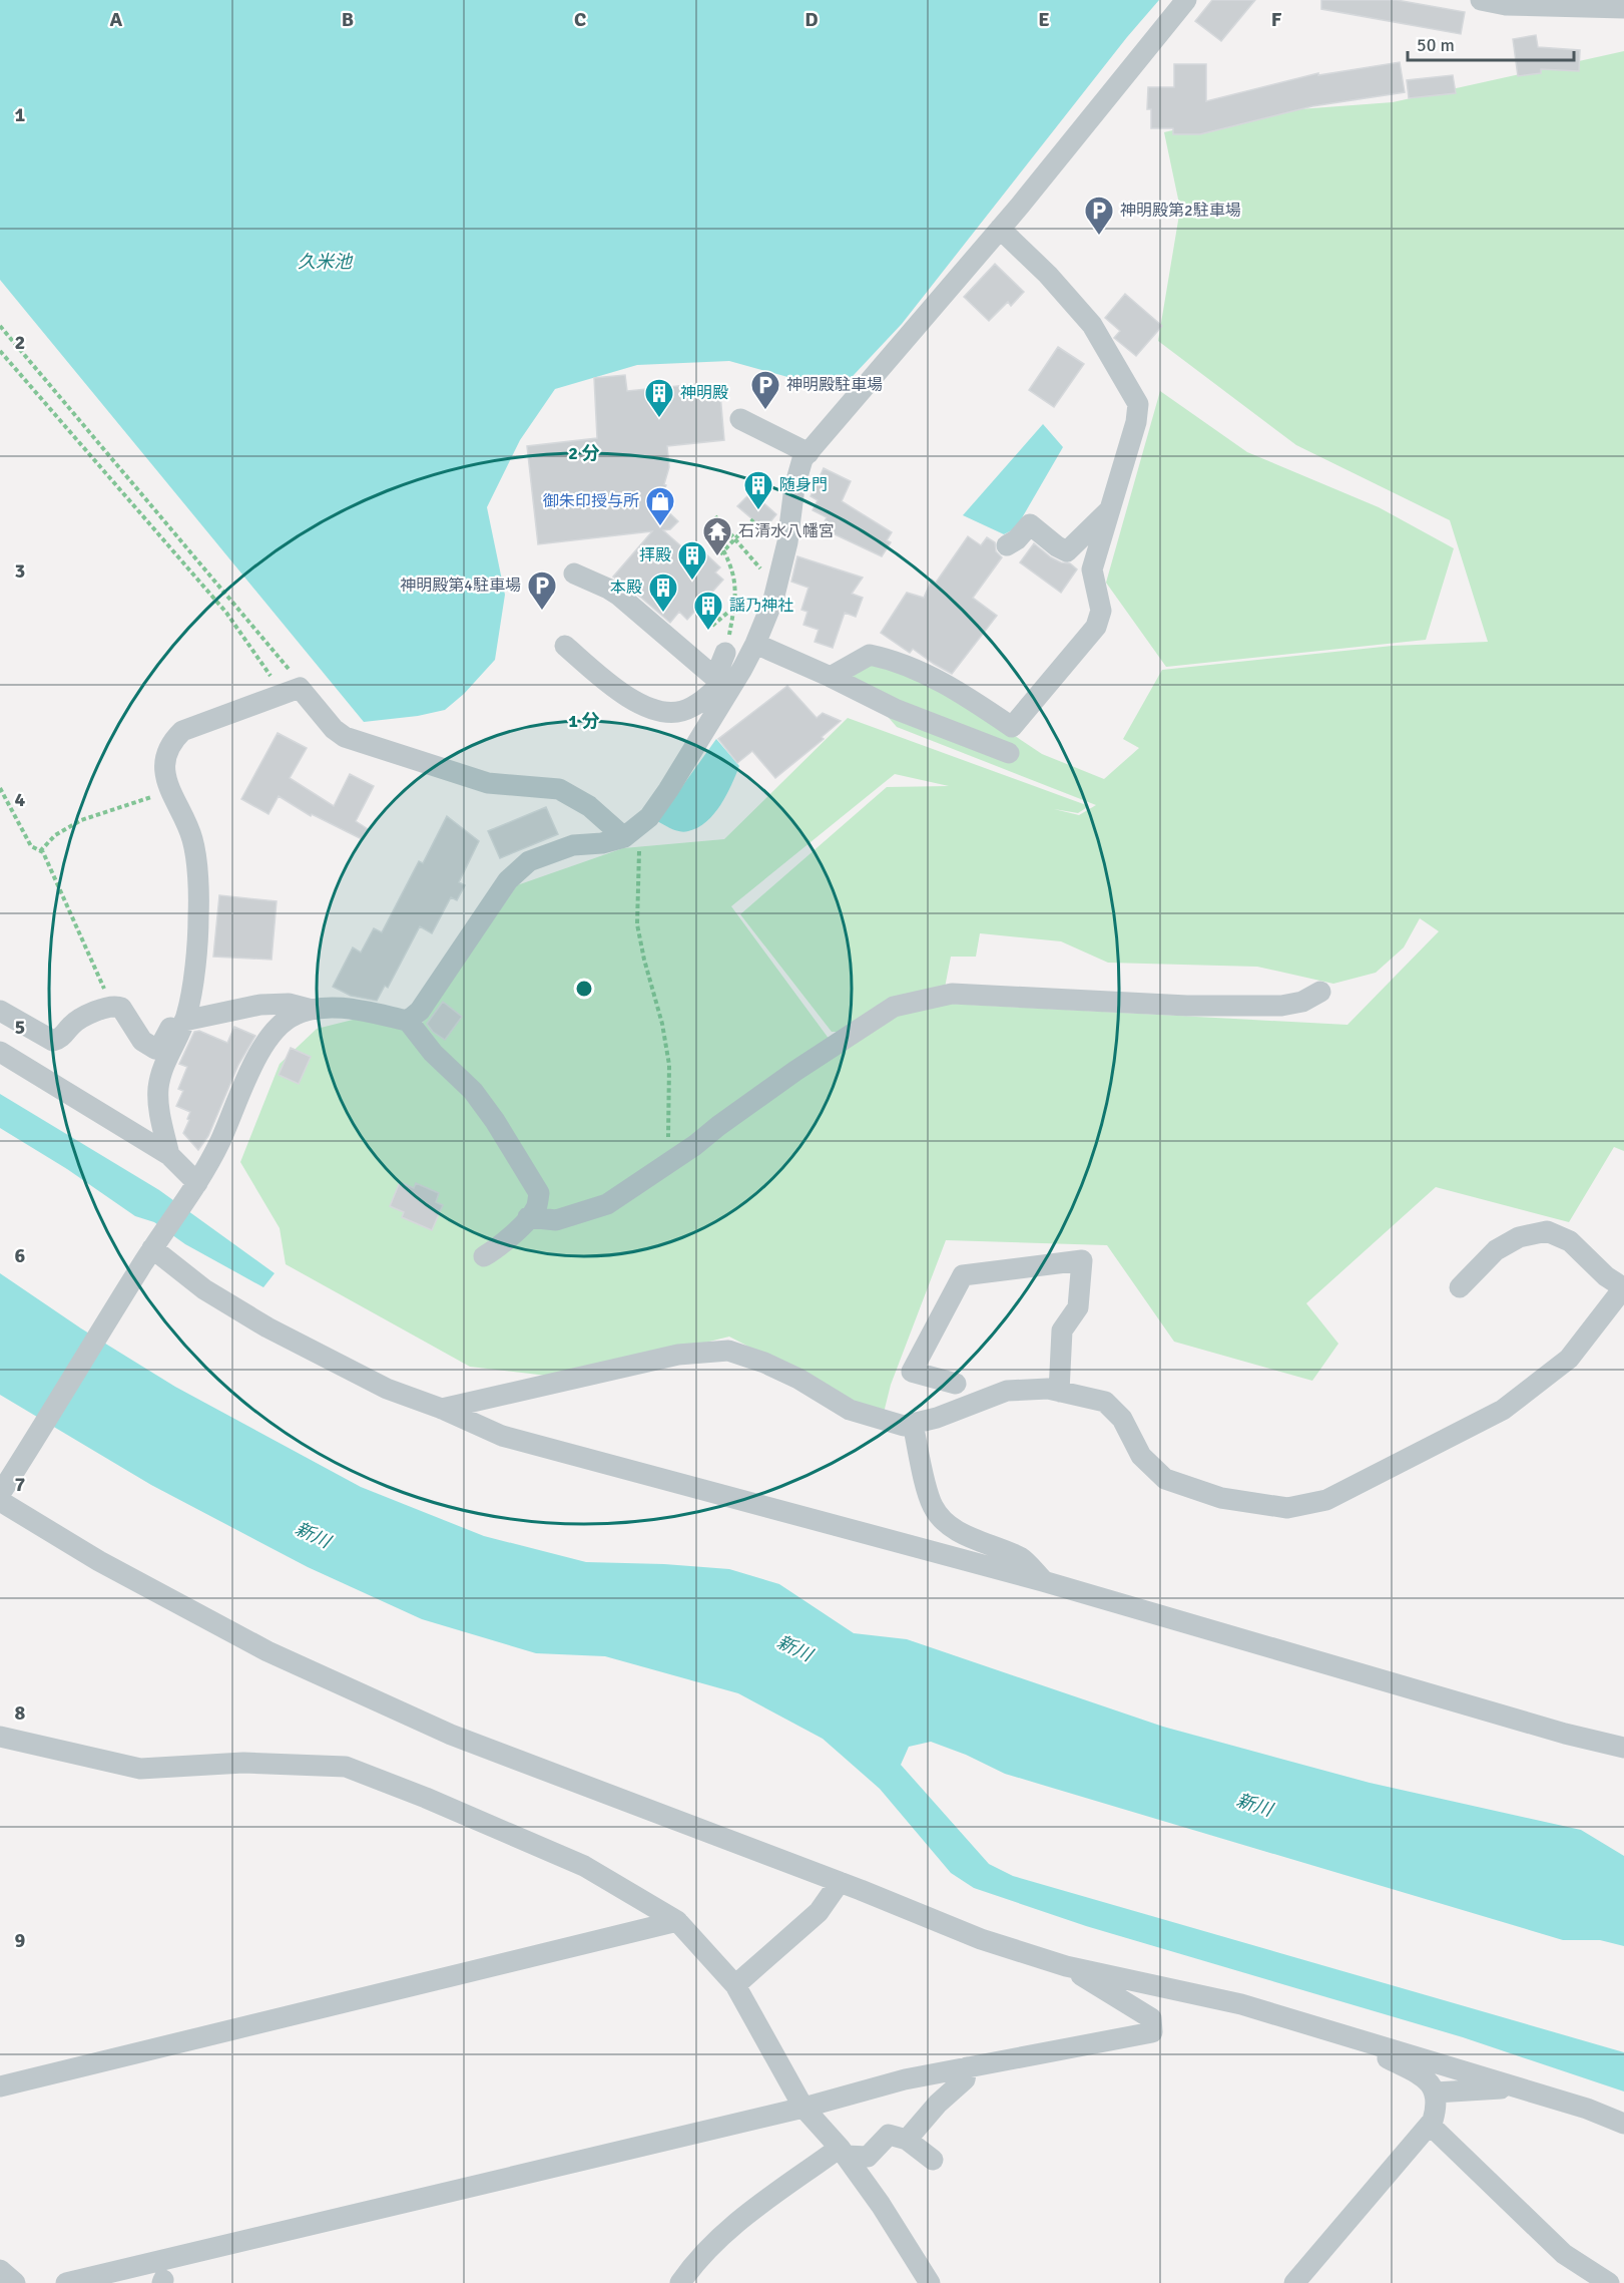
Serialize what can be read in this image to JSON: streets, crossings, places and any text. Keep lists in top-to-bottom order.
{
  "water": ["久米池", "新川"],
  "places": {
    "parking": ["神明殿第2駐車場", "神明殿駐車場", "神明殿第4駐車場"],
    "building": [
      "神明殿",
      "随身門",
      "拝殿",
      "本殿",
      "謡乃神社"
    ],
    "shop": ["御朱印授与所"],
    "temple": ["石清水八幡宮"]
  },
  "scale_bar": "50 m",
  "grid": {
    "columns": [
      "A",
      "B",
      "C",
      "D",
      "E",
      "F"
    ],
    "rows": [
      "1",
      "2",
      "3",
      "4",
      "5",
      "6",
      "7",
      "8",
      "9"
    ]
  },
  "rings": ["2 分", "1 分"]
}
